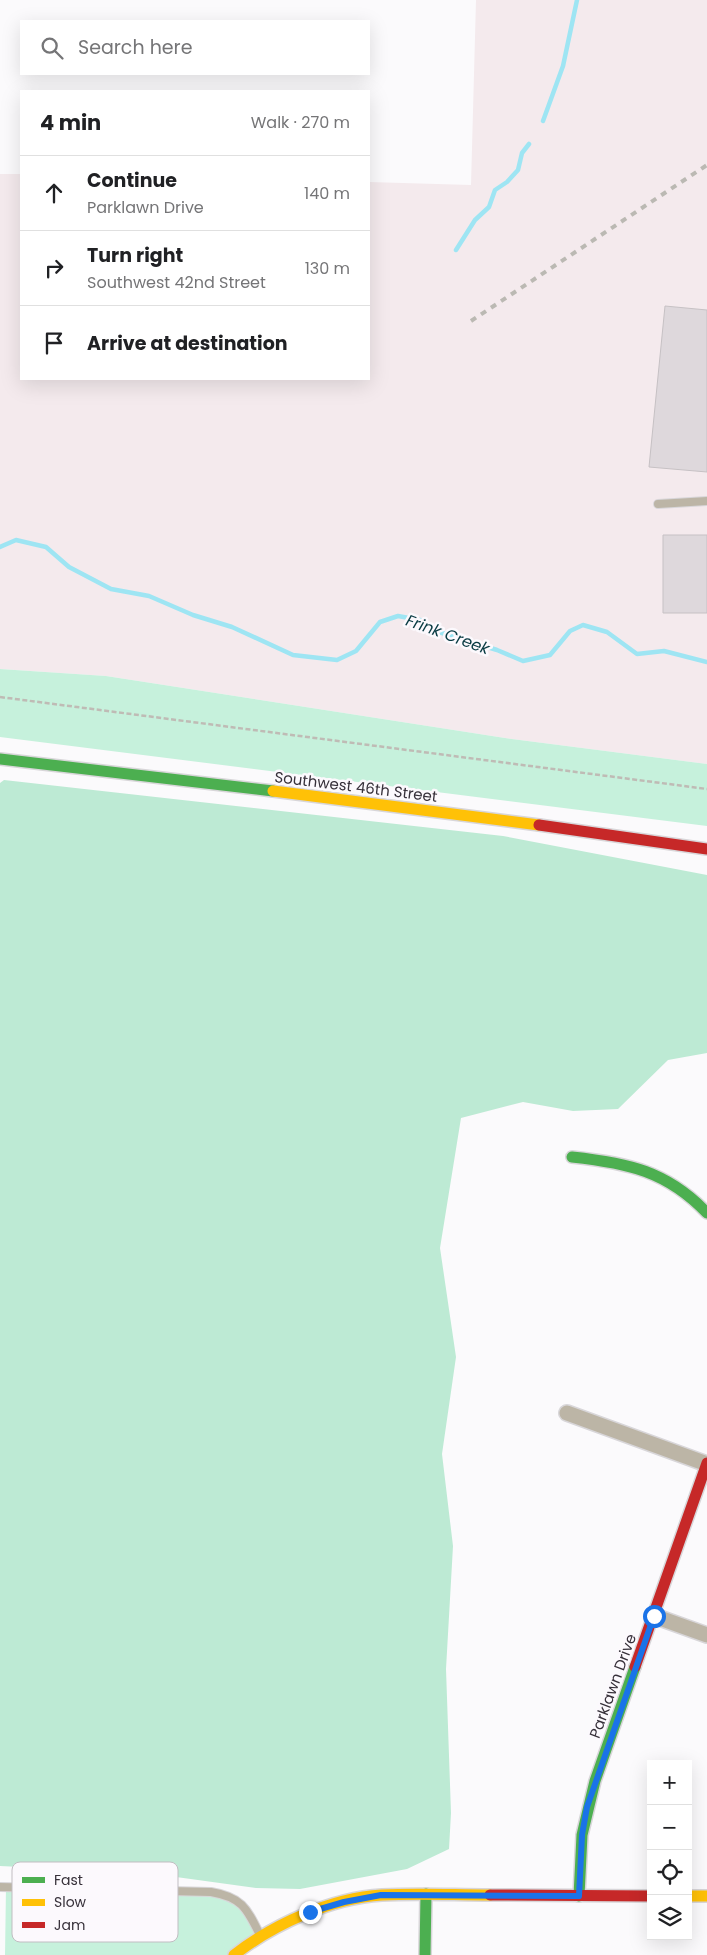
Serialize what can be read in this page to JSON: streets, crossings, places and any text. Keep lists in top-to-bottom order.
{
  "streets": {
    "street": ["Southwest 46th Street", "Parklawn Drive"]
  },
  "water": ["Frink Creek"],
  "legend": ["Fast", "Slow", "Jam"],
  "page": {
    "search": "Search here",
    "heading": ["4 min", "Walk · 270 m"],
    "list": [
      ["Continue", "Parklawn Drive", "140 m"],
      ["Turn right", "Southwest 42nd Street", "130 m"],
      "Arrive at destination"
    ],
    "map_buttons": ["+", "−"]
  }
}
